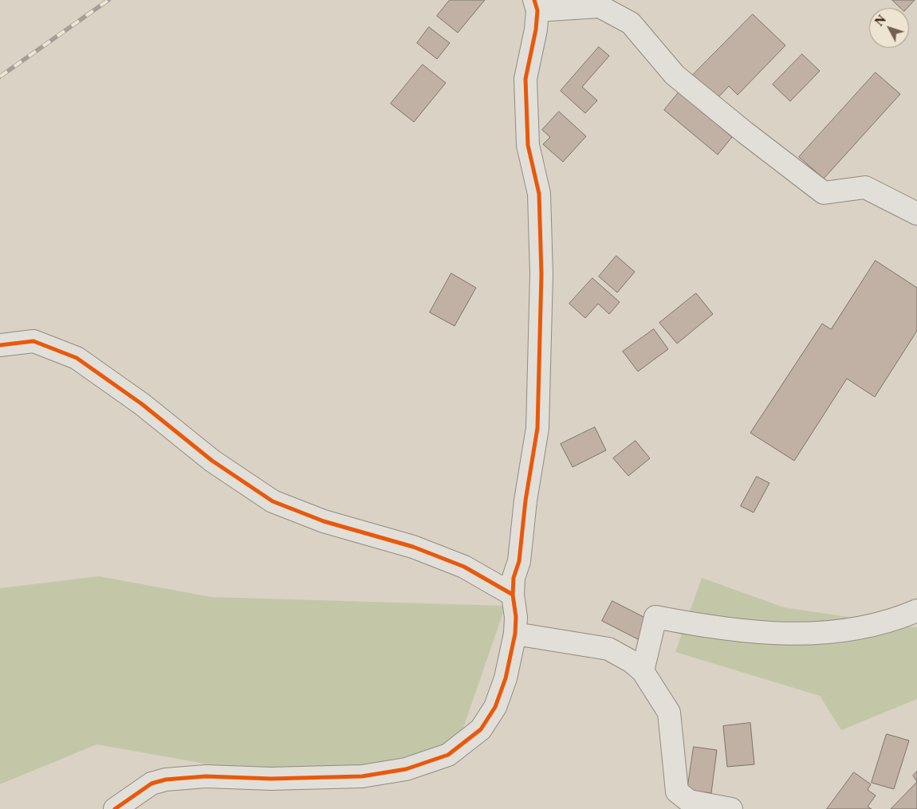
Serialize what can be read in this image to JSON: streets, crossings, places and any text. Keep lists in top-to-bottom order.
{
  "north": "top left"
}
